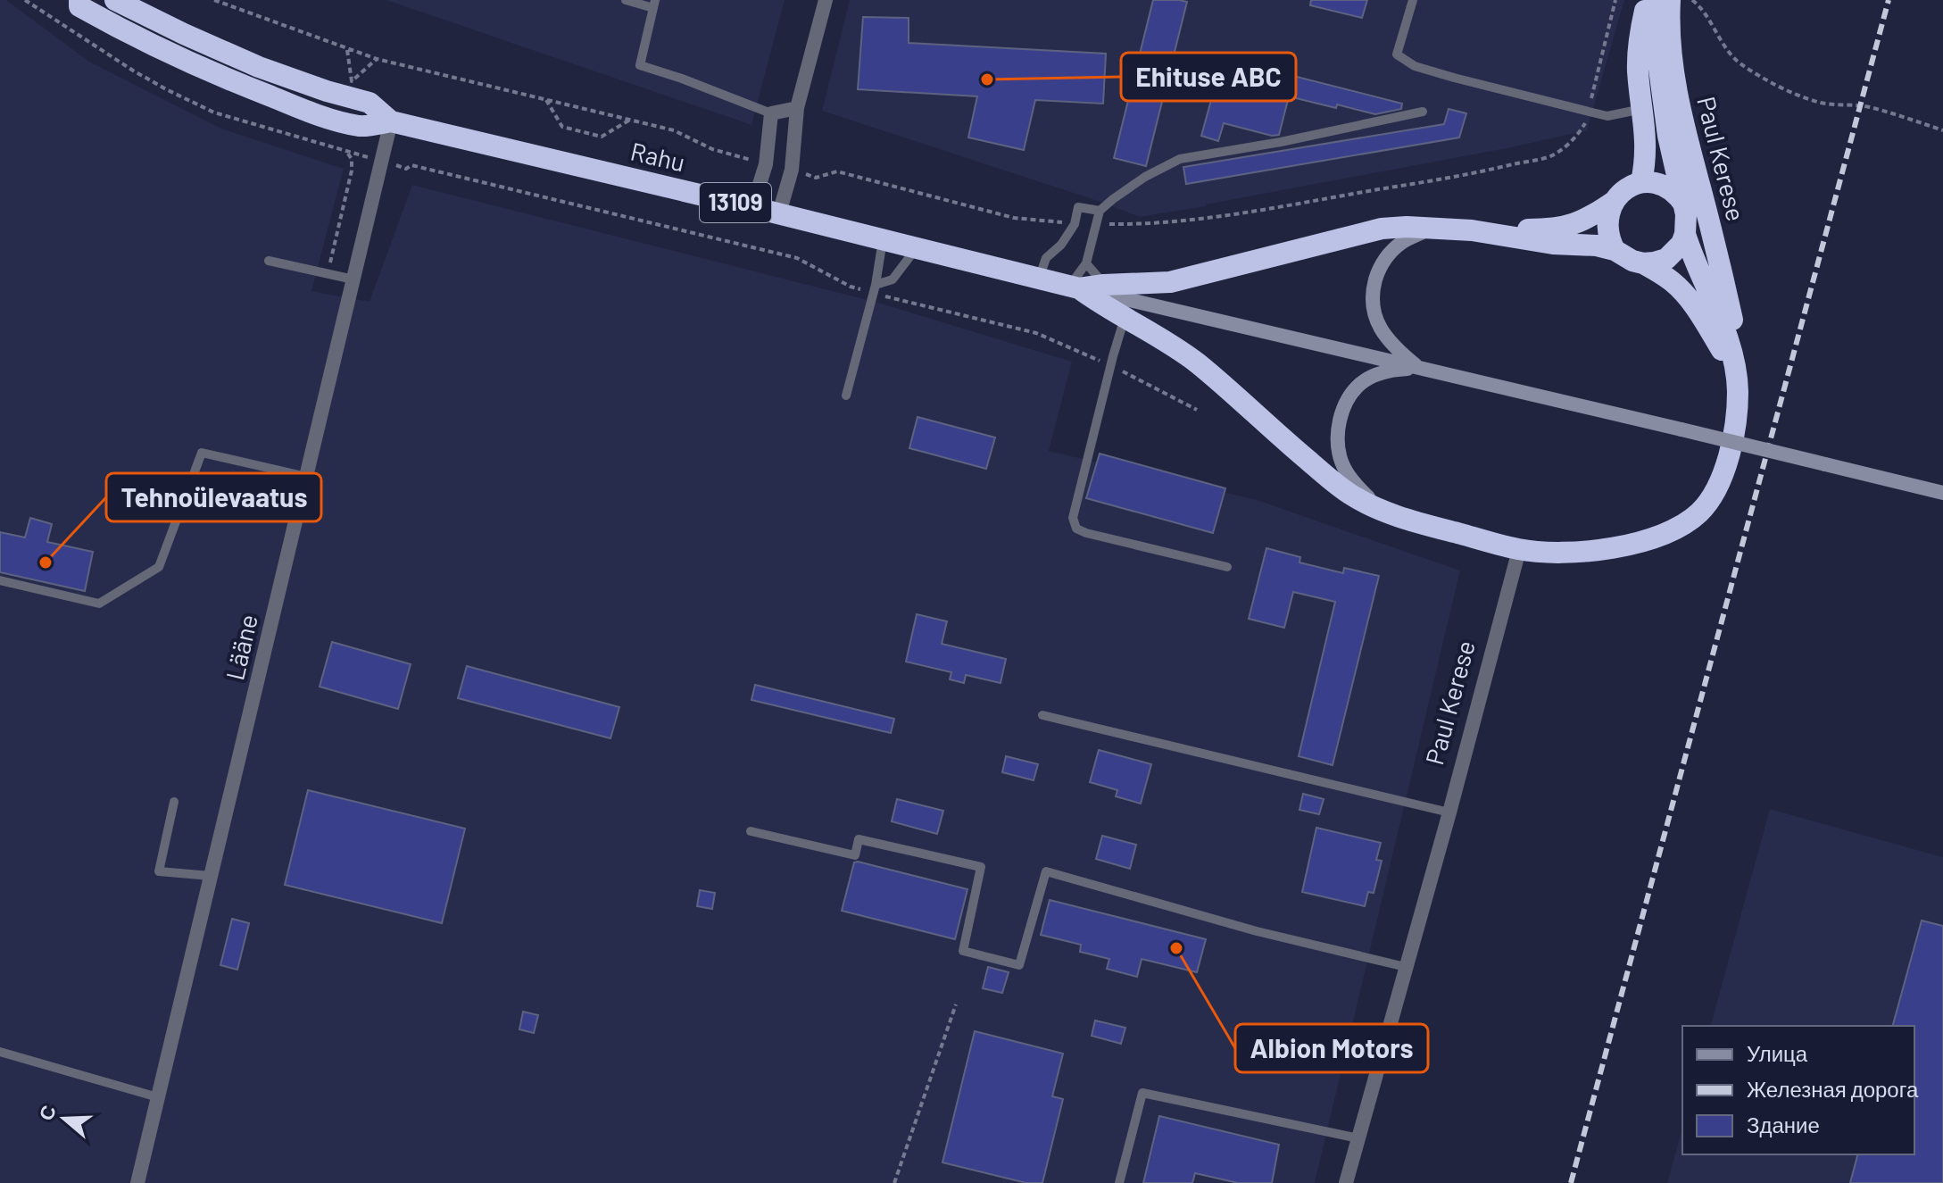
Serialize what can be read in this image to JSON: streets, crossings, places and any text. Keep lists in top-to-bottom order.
{
  "streets": {
    "highway": ["Rahu", "Paul Kerese", "13109"],
    "street": ["Lääne"]
  },
  "crossings": [
    ["Rahu", "13109"],
    ["Rahu", "Lääne"]
  ],
  "places": ["Ehituse ABC", "Tehnoülevaatus", "Albion Motors"],
  "legend": ["Улица", "Железная дорога", "Здание"],
  "north": "left"
}
